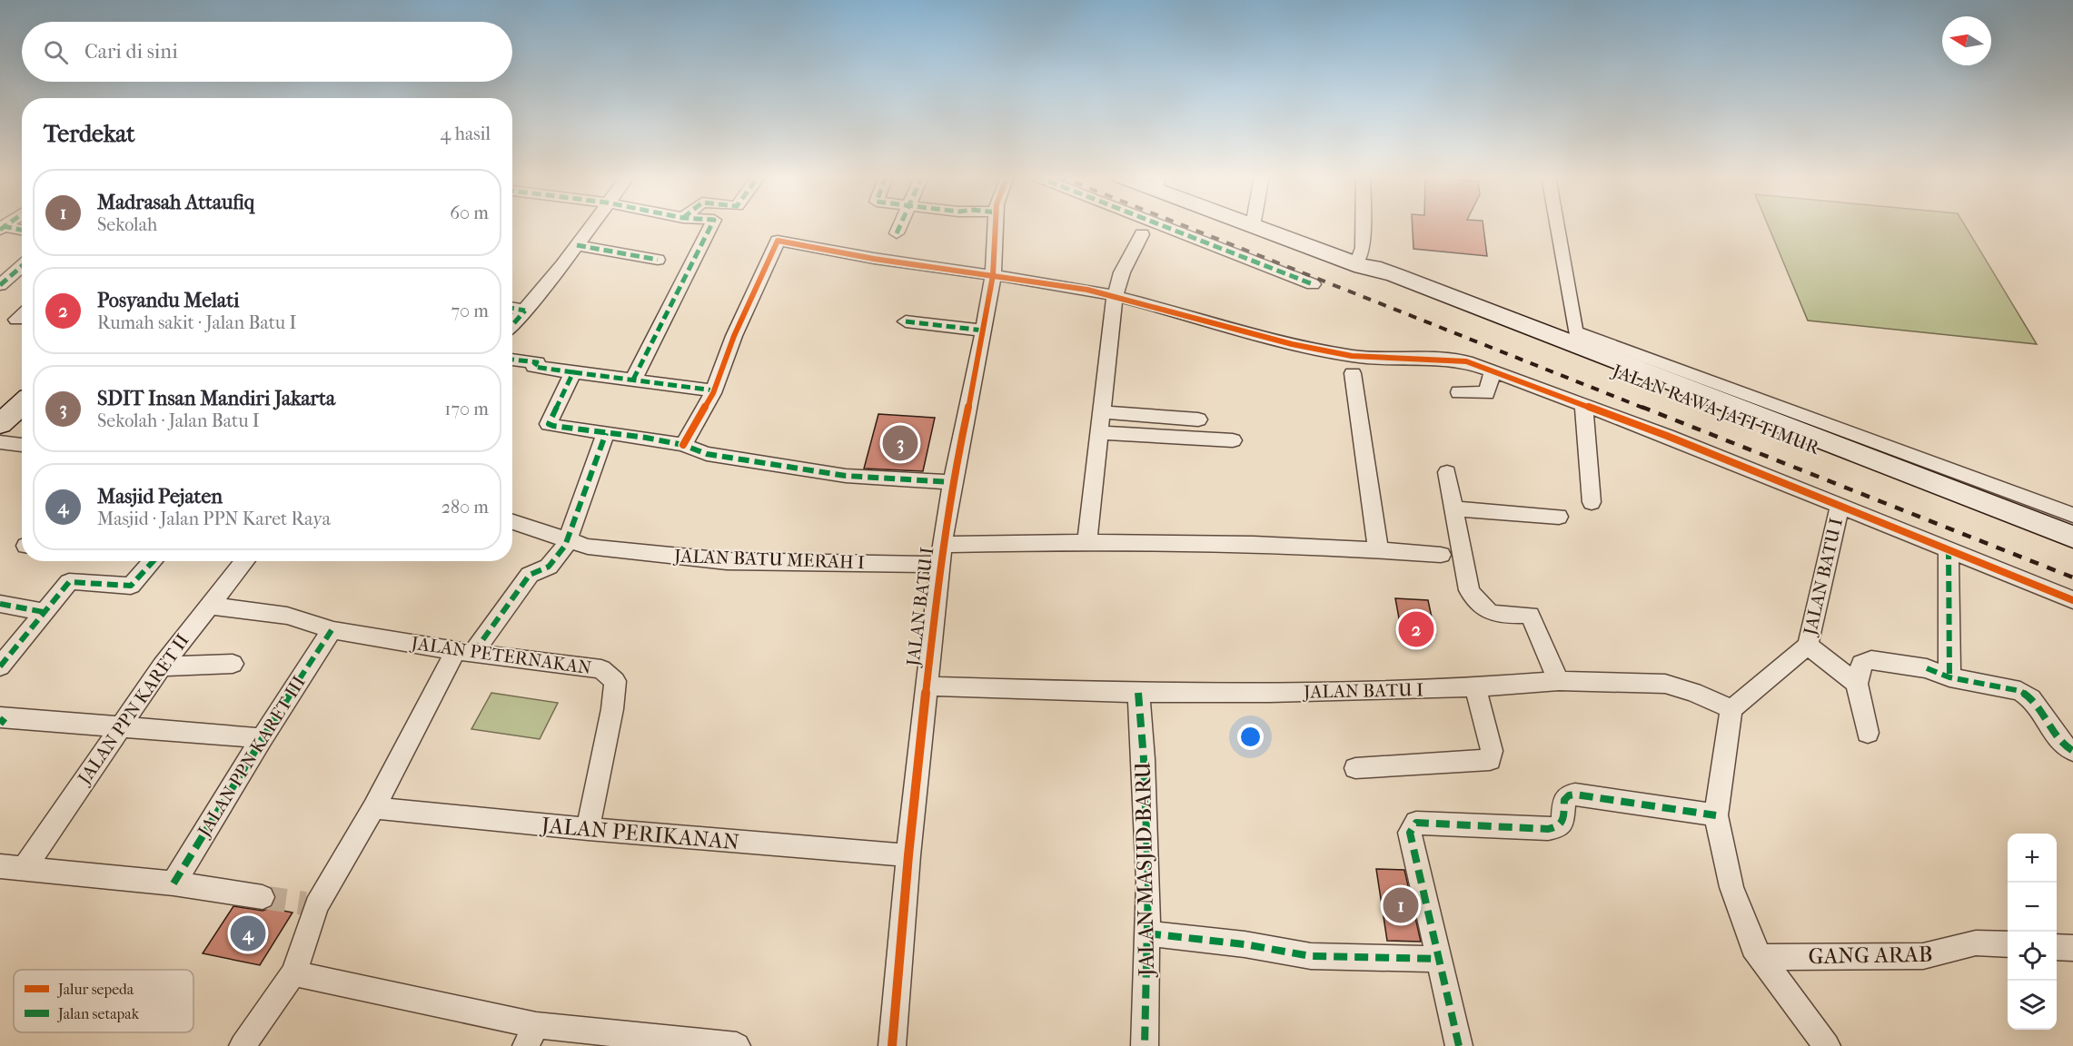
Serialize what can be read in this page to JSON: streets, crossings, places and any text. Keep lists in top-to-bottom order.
{
  "streets": {
    "main road": ["JALAN RAWA JATI TIMUR"],
    "street": [
      "JALAN BATU MERAH I",
      "JALAN BATU I",
      "JALAN PETERNAKAN",
      "JALAN PPN KARET II",
      "JALAN PPN KARET III",
      "JALAN PERIKANAN",
      "JALAN MASJID BARU",
      "GANG ARAB"
    ]
  },
  "crossings": [
    ["JALAN BATU MERAH I", "JALAN BATU I"],
    ["JALAN BATU I", "JALAN PERIKANAN"],
    ["JALAN BATU I", "JALAN MASJID BARU"],
    ["JALAN PETERNAKAN", "JALAN PPN KARET II"],
    ["JALAN PETERNAKAN", "JALAN PPN KARET III"],
    ["JALAN PETERNAKAN", "JALAN PERIKANAN"]
  ],
  "legend": ["Jalur sepeda", "Jalan setapak"],
  "north": "left",
  "page": {
    "search": "Cari di sini",
    "heading": ["Terdekat", "4 hasil"],
    "list": [
      {
        "mark": "1",
        "name": "Madrasah Attaufiq",
        "note": "Sekolah",
        "value": "60 m"
      },
      {
        "mark": "2",
        "name": "Posyandu Melati",
        "note": "Rumah sakit · Jalan Batu I",
        "value": "70 m"
      },
      {
        "mark": "3",
        "name": "SDIT Insan Mandiri Jakarta",
        "note": "Sekolah · Jalan Batu I",
        "value": "170 m"
      },
      {
        "mark": "4",
        "name": "Masjid Pejaten",
        "note": "Masjid · Jalan PPN Karet Raya",
        "value": "280 m"
      }
    ],
    "pins": [
      "3",
      "2",
      "1",
      "4"
    ],
    "map_buttons": ["+", "−"]
  }
}
